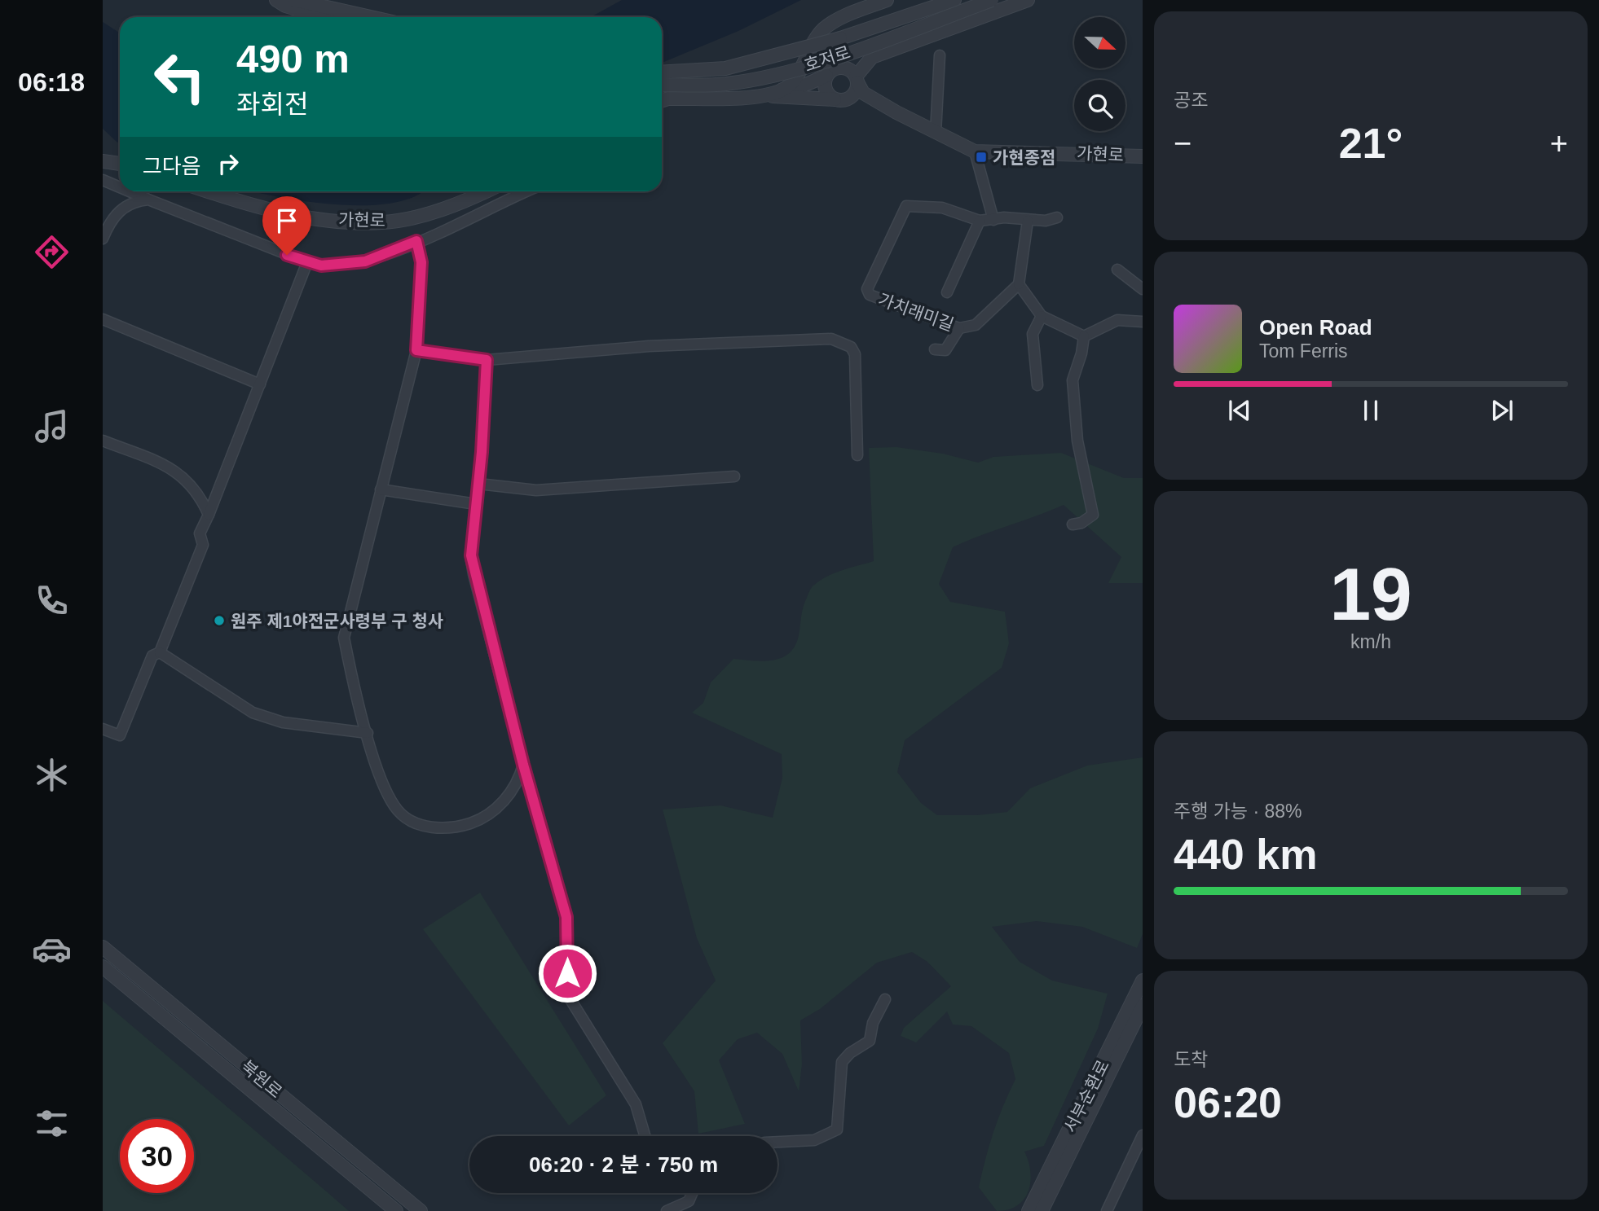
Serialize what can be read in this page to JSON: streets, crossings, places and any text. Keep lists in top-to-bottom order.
{
  "streets": {
    "street": [
      "호저로",
      "가현로",
      "가치래미길",
      "북원로",
      "서부순환로"
    ]
  },
  "places": {
    "transit": ["가현종점"],
    "other": ["원주 제1야전군사령부 구 청사"]
  },
  "north": "right",
  "page": {
    "tabs": "06:18",
    "tile": [
      "공조",
      ["19", "km/h"],
      ["주행 가능 · 88%", "440 km"],
      ["도착", "06:20"]
    ],
    "turn": ["490 m", "좌회전"],
    "heat": ["−", "21°", "+"],
    "then": "그다음",
    "song": ["Open Road", "Tom Ferris"],
    "limit": "30",
    "trip": "06:20 · 2 분 · 750 m"
  }
}
